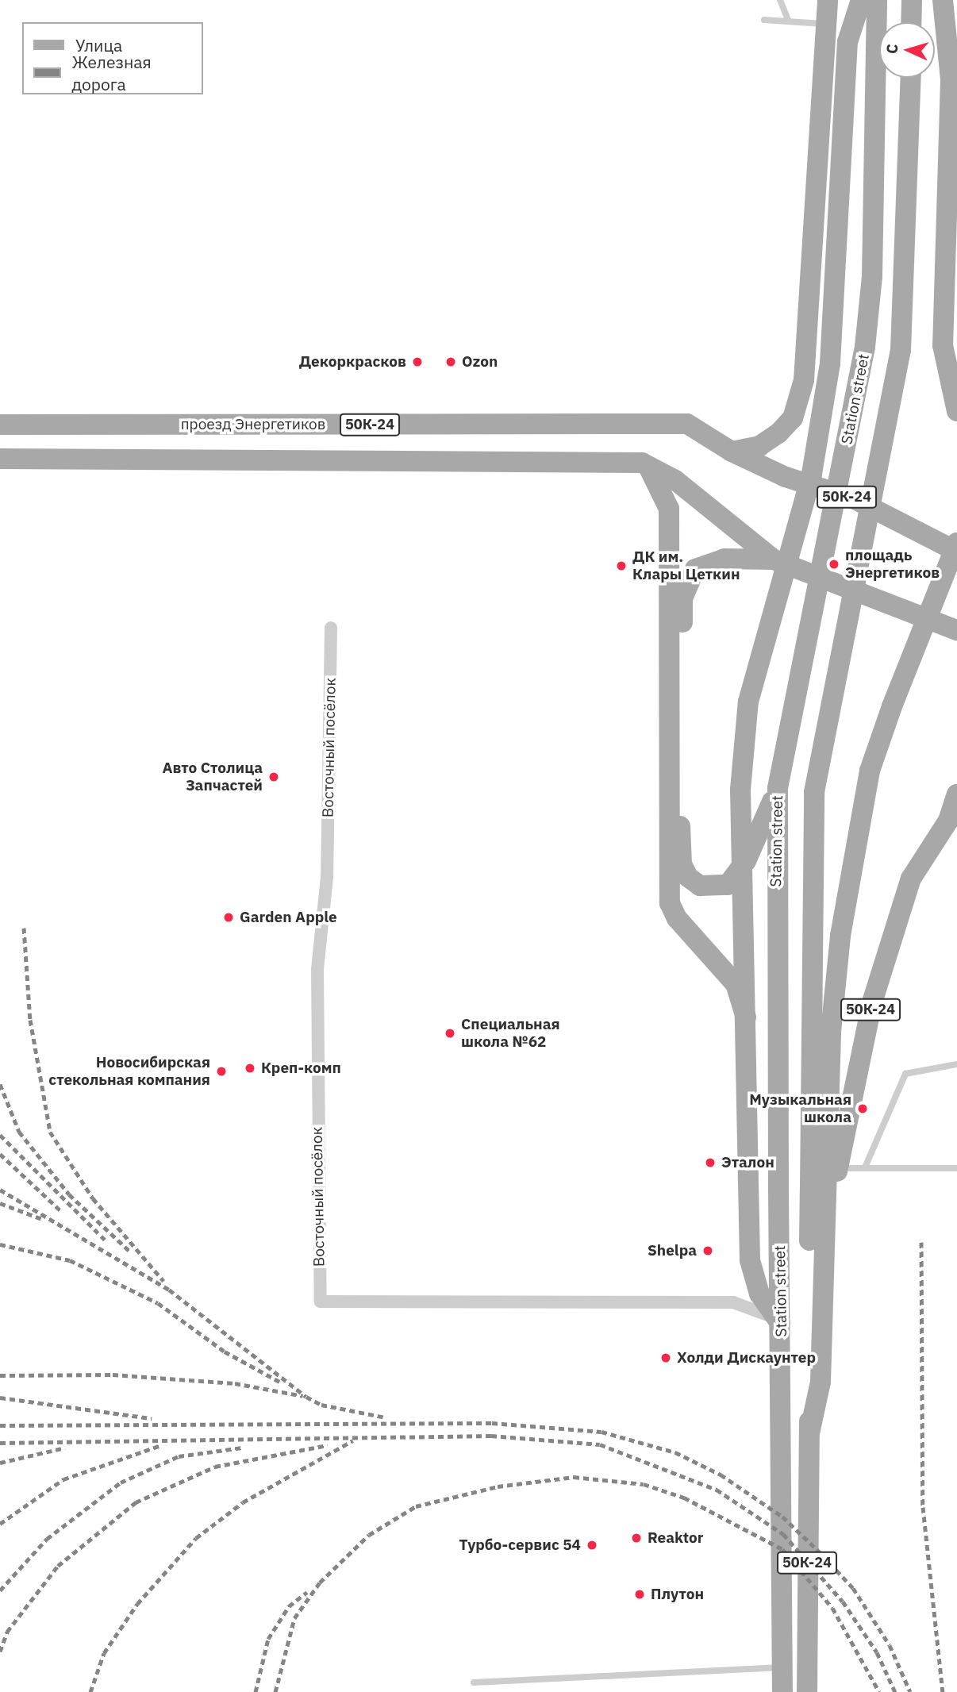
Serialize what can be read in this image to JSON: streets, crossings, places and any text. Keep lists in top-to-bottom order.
{
  "streets": {
    "main road": ["Station street", "проезд Энергетиков", "50К-24"],
    "street": ["Восточный посёлок"]
  },
  "crossings": [
    ["Station street", "50К-24"],
    ["Station street", "Восточный посёлок"],
    ["проезд Энергетиков", "50К-24"]
  ],
  "places": [
    "Декоркрасков",
    "Ozon",
    "площадь Энергетиков",
    "ДК им. Клары Цеткин",
    "Авто Столица Запчастей",
    "Garden Apple",
    "Специальная школа №62",
    "Креп-комп",
    "Новосибирская стекольная компания",
    "Музыкальная школа",
    "Эталон",
    "Shelpa",
    "Холди Дискаунтер",
    "Reaktor",
    "Турбо-сервис 54",
    "Плутон"
  ],
  "legend": ["Улица", "Железная дорога"],
  "north": "left"
}
